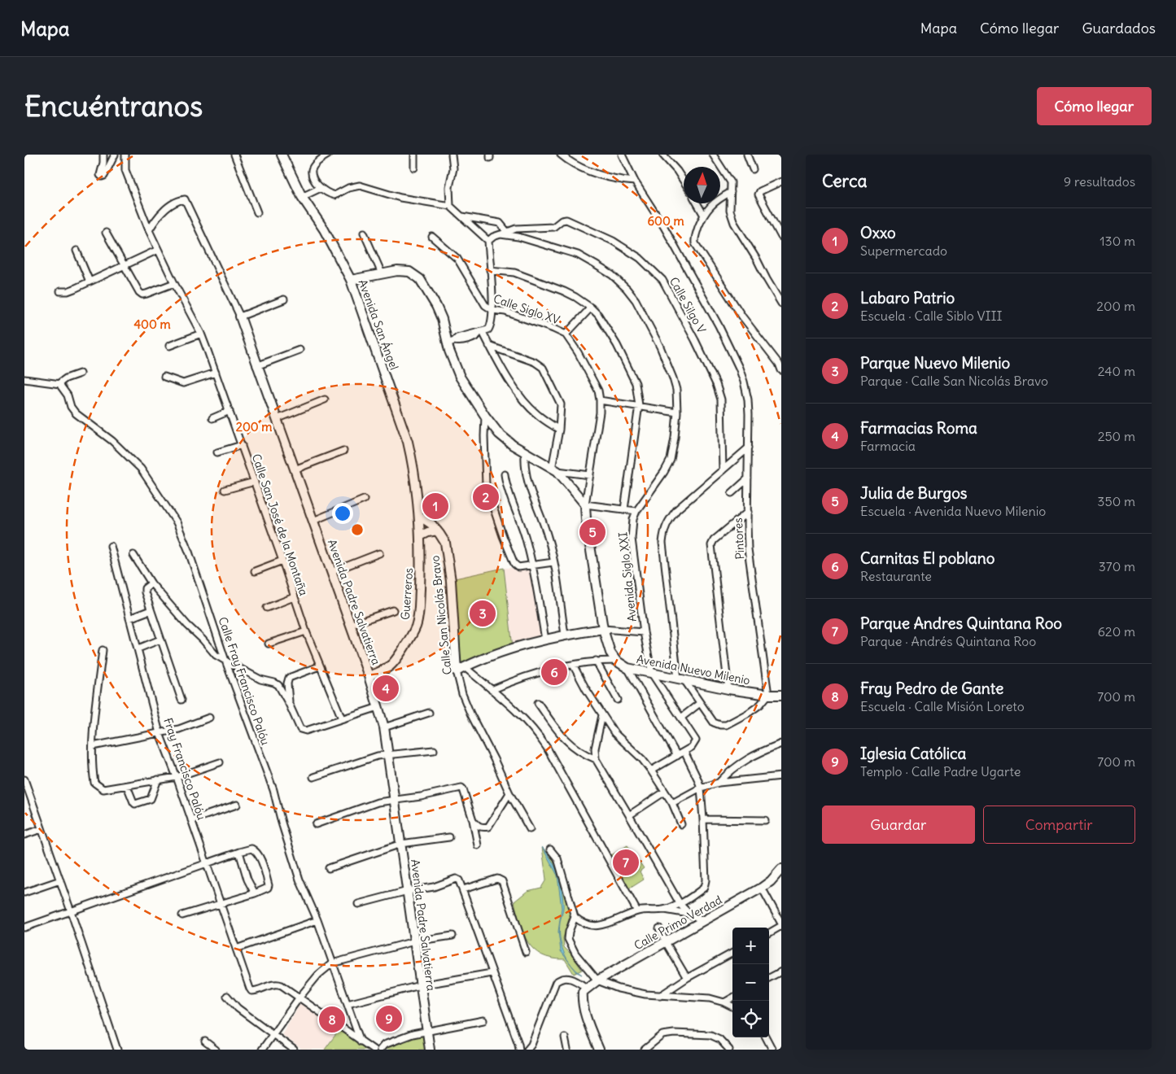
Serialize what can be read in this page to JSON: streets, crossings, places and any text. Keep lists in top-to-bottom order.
{
  "streets": {
    "street": [
      "Calle Silgo V",
      "Calle Siglo XV",
      "Avenida San Ángel",
      "Calle San José de la Montaña",
      "Pintores",
      "Avenida Siglo XXI",
      "Guerreros",
      "Avenida Padre Salvatierra",
      "Calle San Nicolás Bravo",
      "Avenida Nuevo Milenio",
      "Calle Fray Francisco Palóu",
      "Fray Francisco Palóu",
      "Calle Primo Verdad"
    ]
  },
  "crossings": [
    ["Calle Silgo V", "Avenida Siglo XXI"],
    ["Avenida San Ángel", "Guerreros"],
    ["Avenida San Ángel", "Calle San Nicolás Bravo"],
    ["Pintores", "Avenida Nuevo Milenio"],
    ["Avenida Siglo XXI", "Avenida Nuevo Milenio"],
    ["Guerreros", "Avenida Padre Salvatierra"],
    ["Guerreros", "Calle San Nicolás Bravo"]
  ],
  "north": "top",
  "page": {
    "header": "Mapa",
    "nav": ["Mapa", "Cómo llegar", "Guardados"],
    "buttons": [
      "Cómo llegar",
      ["Guardar", "Compartir"]
    ],
    "title": "Encuéntranos",
    "heading": ["Cerca", "9 resultados"],
    "list": [
      {
        "mark": "1",
        "name": "Oxxo",
        "note": "Supermercado",
        "value": "130 m"
      },
      {
        "mark": "2",
        "name": "Labaro Patrio",
        "note": "Escuela · Calle Siblo VIII",
        "value": "200 m"
      },
      {
        "mark": "3",
        "name": "Parque Nuevo Milenio",
        "note": "Parque · Calle San Nicolás Bravo",
        "value": "240 m"
      },
      {
        "mark": "4",
        "name": "Farmacias Roma",
        "note": "Farmacia",
        "value": "250 m"
      },
      {
        "mark": "5",
        "name": "Julia de Burgos",
        "note": "Escuela · Avenida Nuevo Milenio",
        "value": "350 m"
      },
      {
        "mark": "6",
        "name": "Carnitas El poblano",
        "note": "Restaurante",
        "value": "370 m"
      },
      {
        "mark": "7",
        "name": "Parque Andres Quintana Roo",
        "note": "Parque · Andrés Quintana Roo",
        "value": "620 m"
      },
      {
        "mark": "8",
        "name": "Fray Pedro de Gante",
        "note": "Escuela · Calle Misión Loreto",
        "value": "700 m"
      },
      {
        "mark": "9",
        "name": "Iglesia Católica",
        "note": "Templo · Calle Padre Ugarte",
        "value": "700 m"
      }
    ],
    "pins": [
      "2",
      "1",
      "5",
      "3",
      "6",
      "4",
      "7",
      "9",
      "8"
    ],
    "map_buttons": ["+", "−"]
  },
  "rings": ["600 m", "400 m", "200 m"]
}
